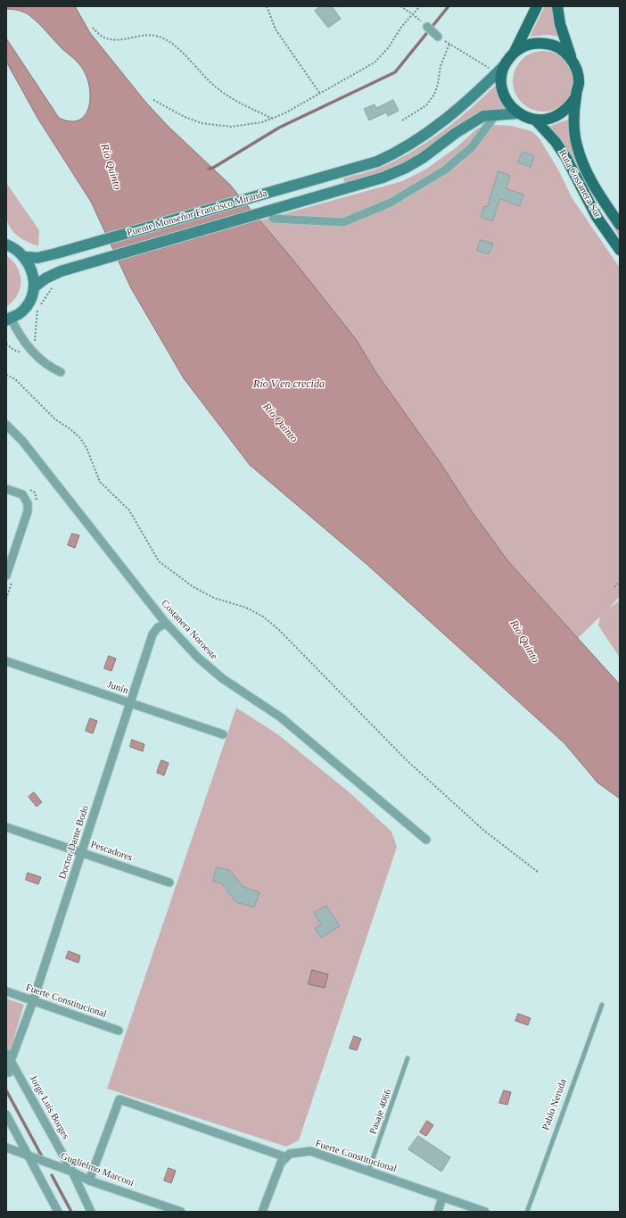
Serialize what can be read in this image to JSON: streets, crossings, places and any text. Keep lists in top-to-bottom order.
{
  "streets": {
    "main road": ["Ruta Costanera Sur"],
    "street": [
      "Puente Monseñor Francisco Miranda",
      "Costanera Noroeste",
      "Junín",
      "Doctor Dante Bodo",
      "Pescadores",
      "Fuerte Constitucional",
      "Jorge Luis Borges",
      "Guglielmo Marconi"
    ],
    "lane": ["Pablo Neruda", "Pasaje 4066"]
  },
  "crossings": [
    ["Ruta Costanera Sur", "Puente Monseñor Francisco Miranda"],
    ["Costanera Noroeste", "Doctor Dante Bodo"],
    ["Junín", "Doctor Dante Bodo"],
    ["Doctor Dante Bodo", "Pescadores"],
    ["Doctor Dante Bodo", "Fuerte Constitucional"],
    ["Doctor Dante Bodo", "Jorge Luis Borges"],
    ["Fuerte Constitucional", "Pasaje 4066"],
    ["Jorge Luis Borges", "Guglielmo Marconi"]
  ],
  "water": ["Río Quinto", "Río V en crecida"]
}
